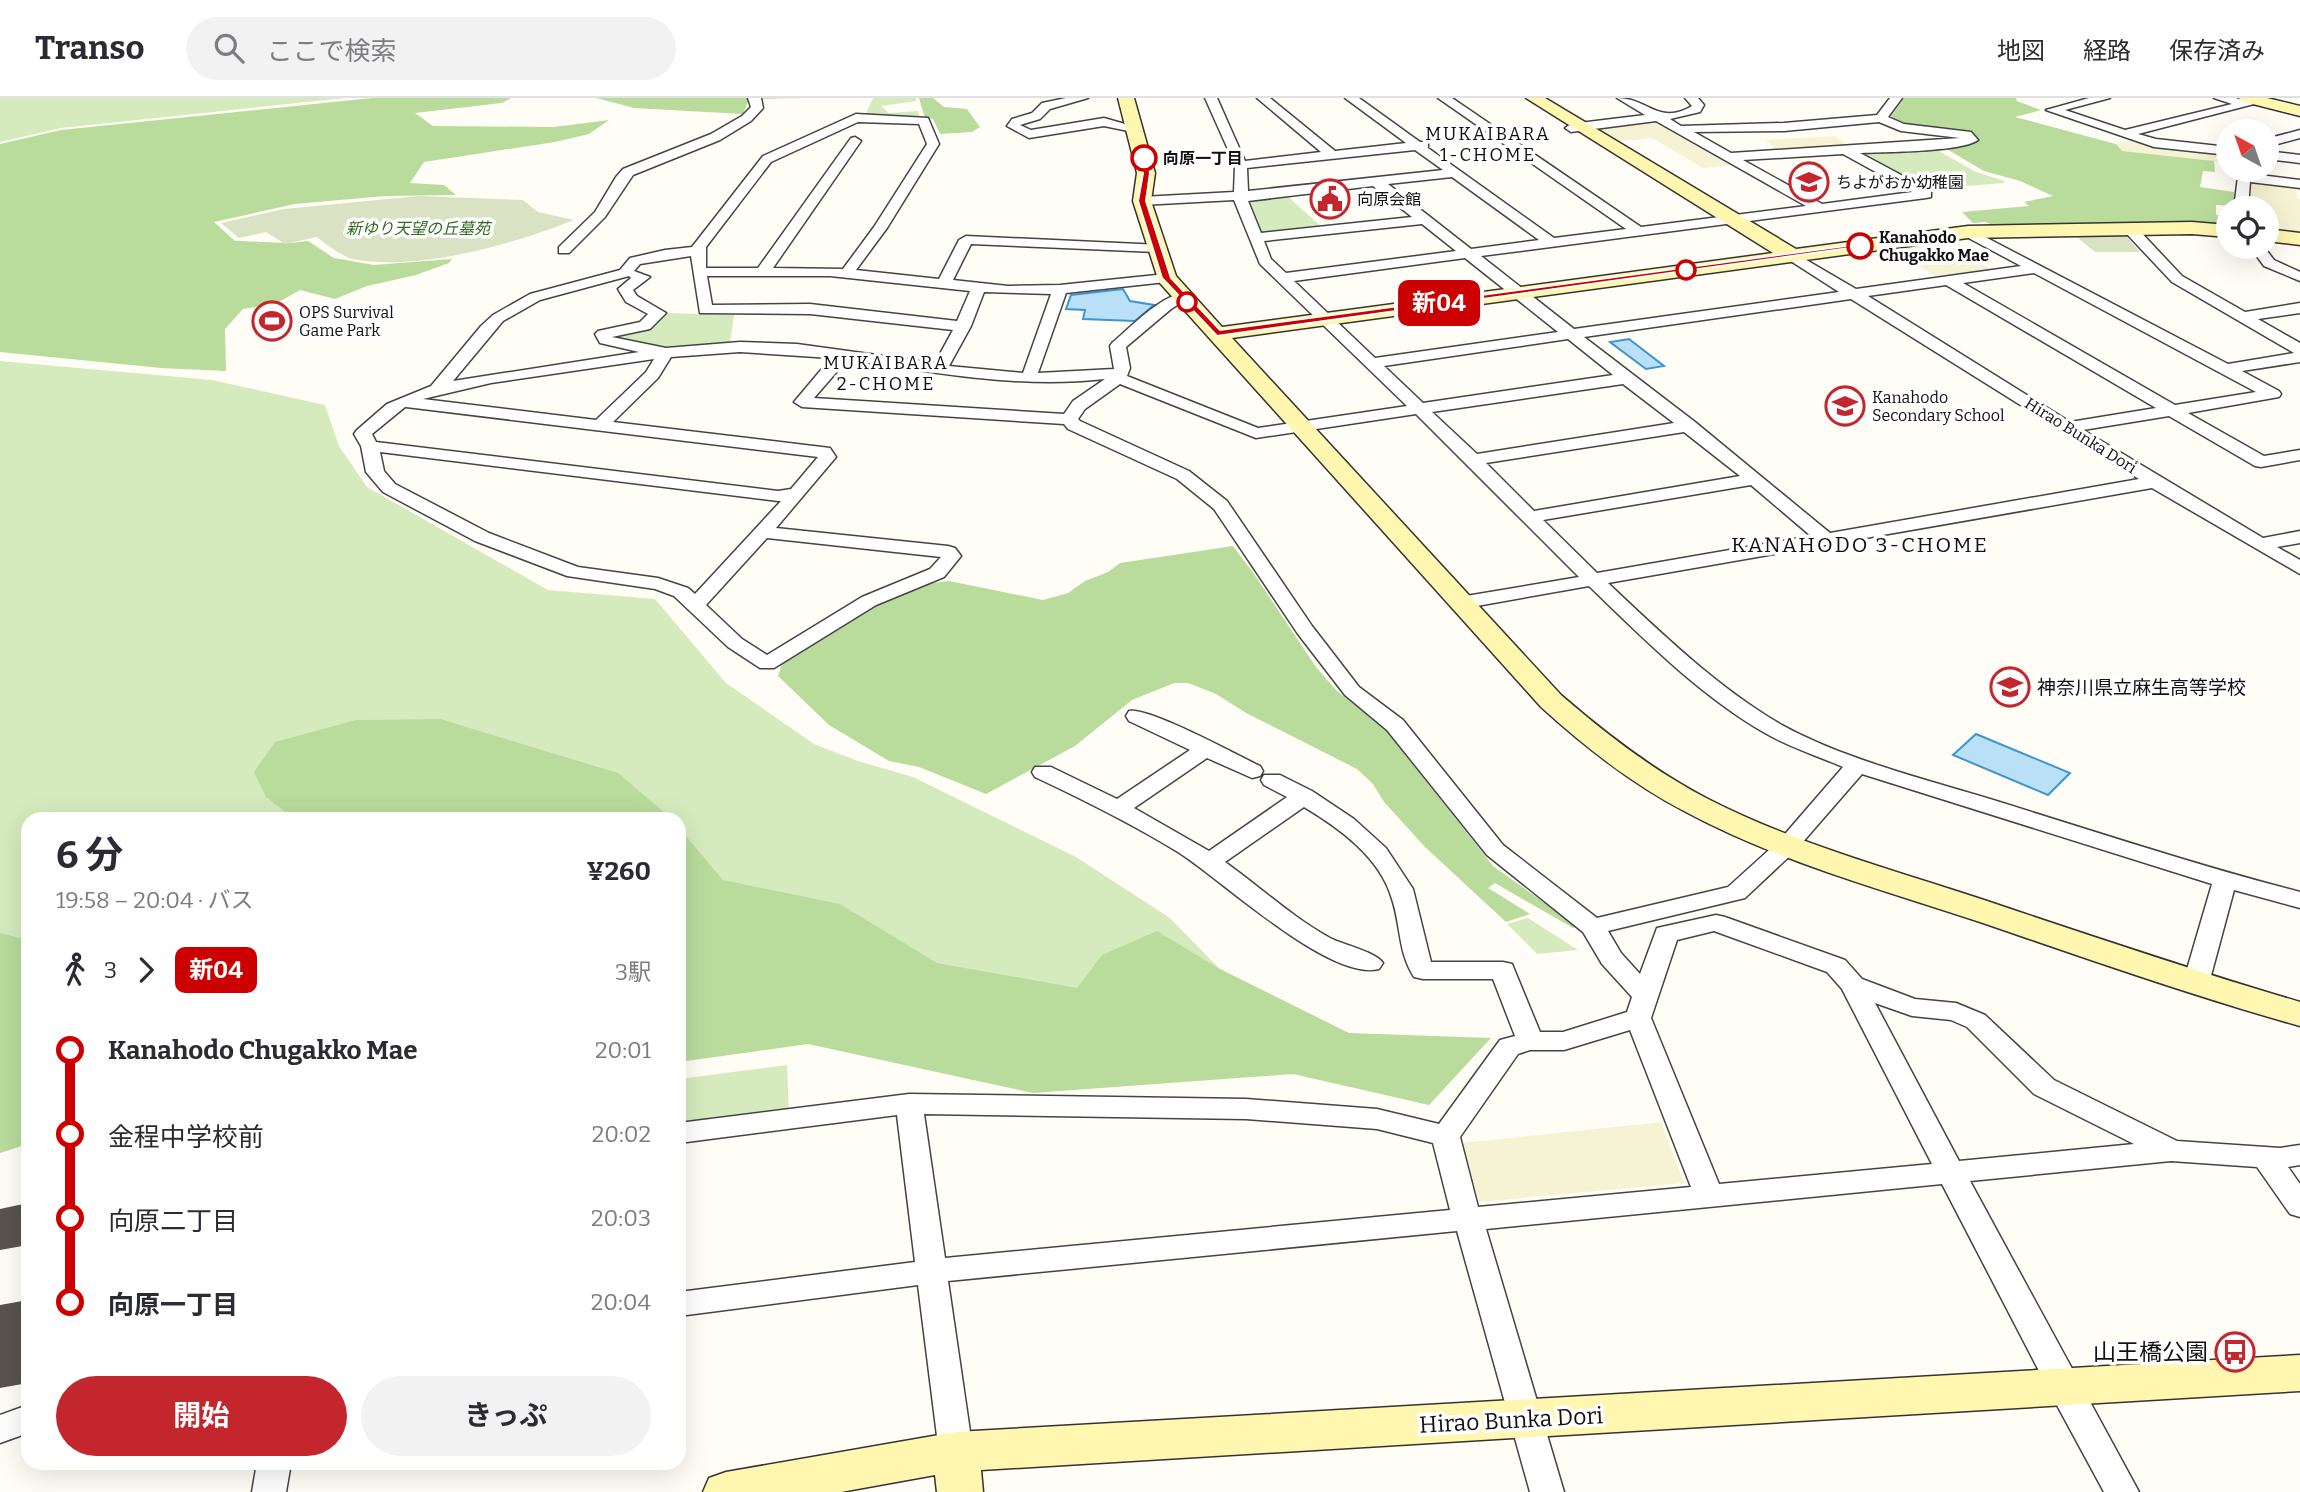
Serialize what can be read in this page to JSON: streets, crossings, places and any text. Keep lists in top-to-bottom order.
{
  "streets": {
    "street": ["Hirao Bunka Dori"]
  },
  "districts": ["MUKAIBARA 1-CHOME", "MUKAIBARA 2-CHOME", "KANAHODO 3-CHOME"],
  "parks": ["新ゆり天望の丘墓苑"],
  "places": {
    "other": ["向原一丁目", "Kanahodo Chugakko Mae"],
    "school or university": ["ちよがおか幼稚園", "Kanahodo Secondary School", "神奈川県立麻生高等学校"],
    "public building": ["向原会館"],
    "sports": ["OPS Survival Game Park"],
    "bus stop": ["山王橋公園"]
  },
  "lines": ["bus line 新04"],
  "north": "top left",
  "page": {
    "header": "Transo",
    "search": "ここで検索",
    "nav": ["地図", "経路", "保存済み"],
    "on_map": "新04",
    "heading": ["6 分", "19:58 – 20:04 · バス", "¥260"],
    "legs": ["3", "新04", "3駅"],
    "list": [
      {
        "name": "Kanahodo Chugakko Mae",
        "value": "20:01"
      },
      {
        "name": "金程中学校前",
        "value": "20:02"
      },
      {
        "name": "向原二丁目",
        "value": "20:03"
      },
      {
        "name": "向原一丁目",
        "value": "20:04"
      }
    ],
    "buttons": ["開始", "きっぷ"]
  }
}
